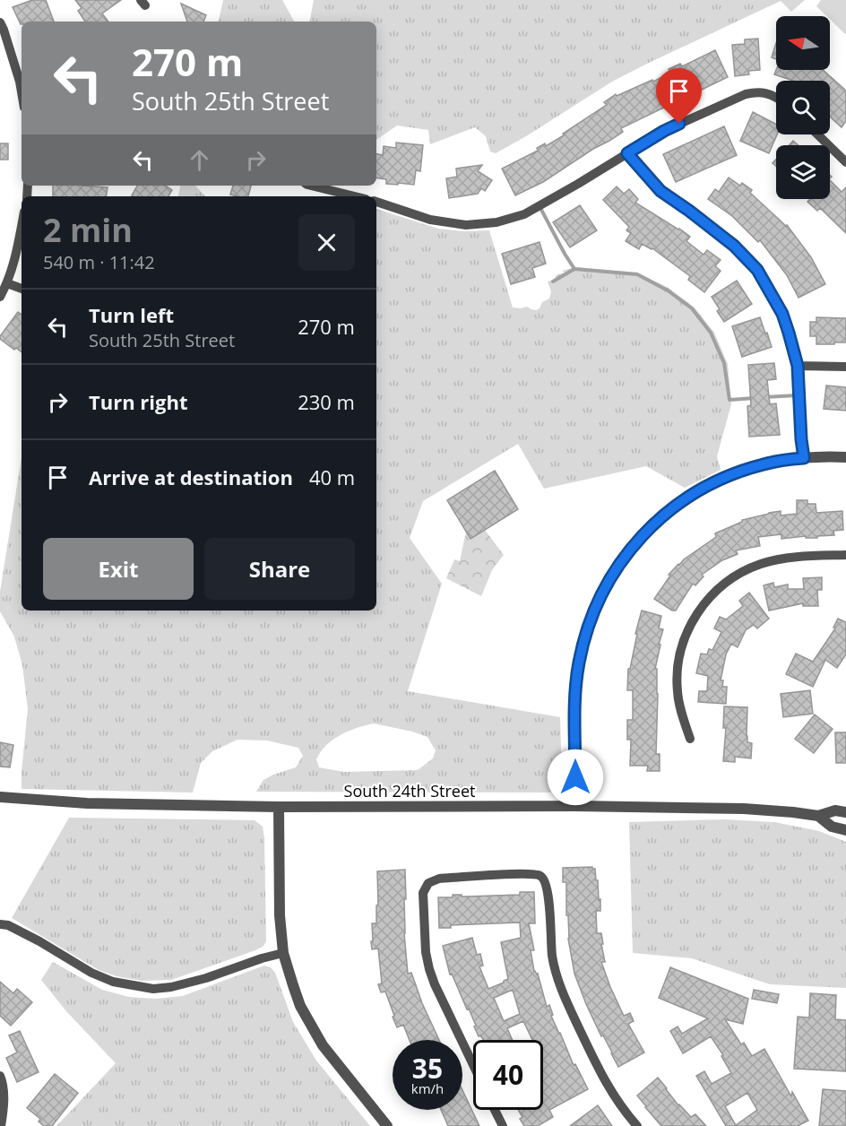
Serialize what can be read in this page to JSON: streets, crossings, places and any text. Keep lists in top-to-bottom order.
{
  "streets": {
    "street": ["South 24th Street"]
  },
  "north": "left",
  "page": {
    "turn": ["270 m", "South 25th Street"],
    "heading": ["2 min", "540 m · 11:42"],
    "list": [
      {
        "name": "Turn left",
        "note": "South 25th Street",
        "value": "270 m"
      },
      {
        "name": "Turn right",
        "value": "230 m"
      },
      {
        "name": "Arrive at destination",
        "value": "40 m"
      }
    ],
    "buttons": ["Exit", "Share"],
    "speed": "35 km/h",
    "limit": "40"
  }
}
